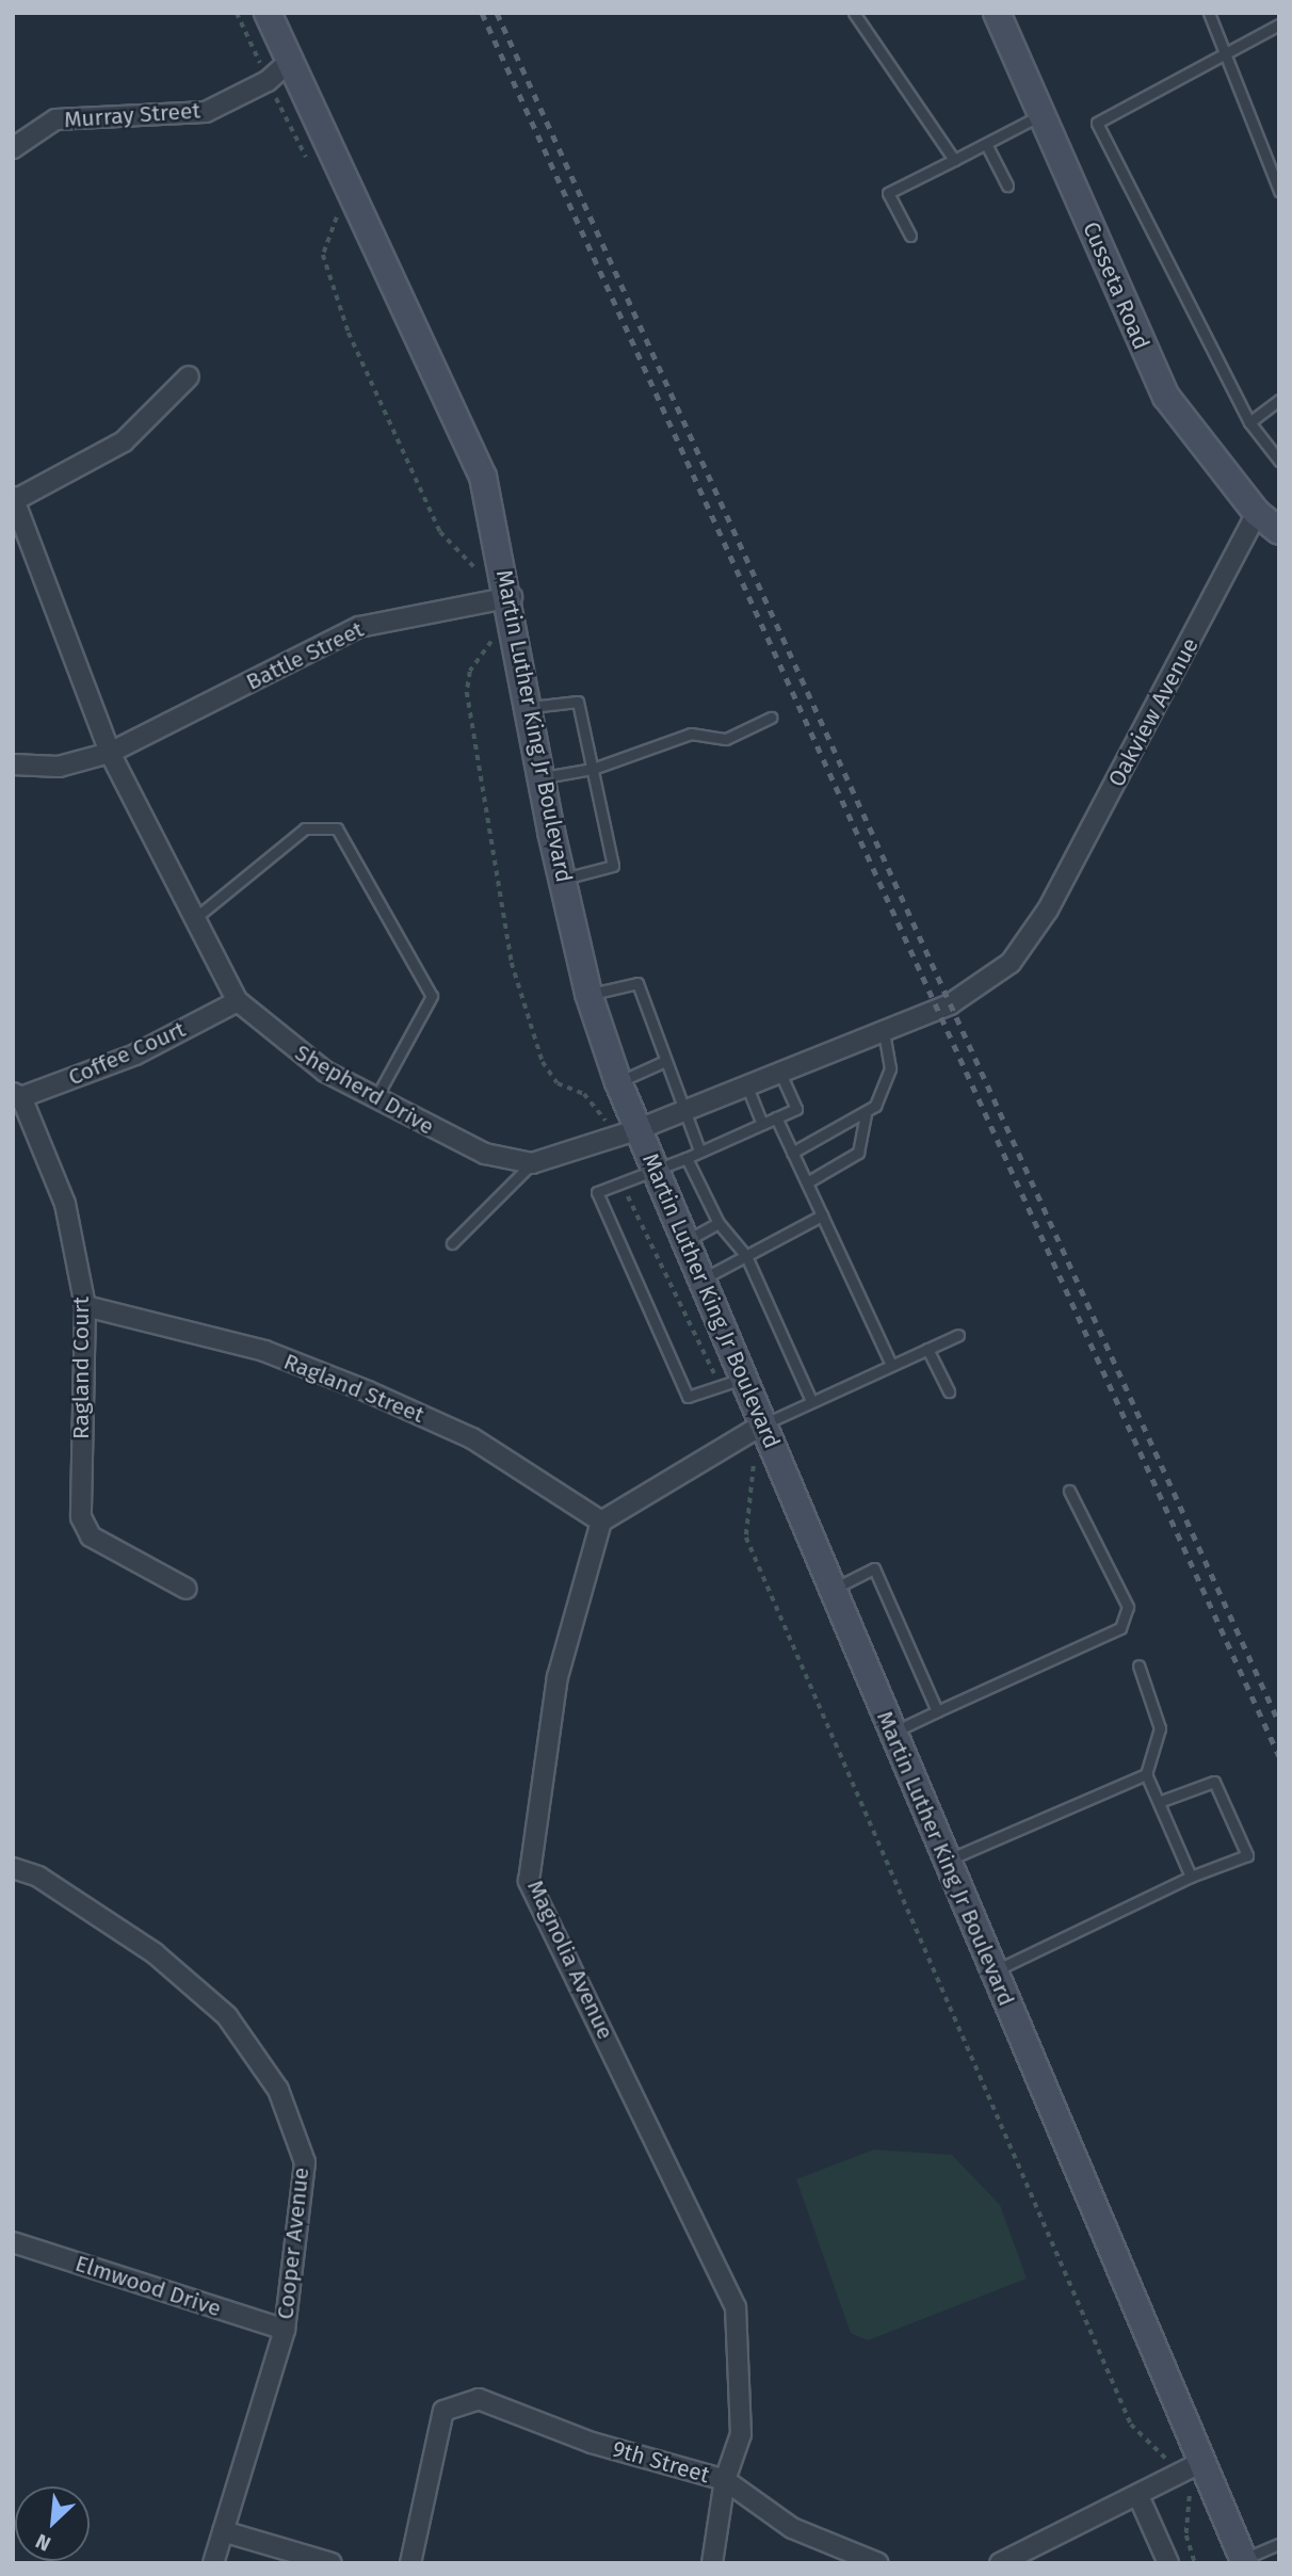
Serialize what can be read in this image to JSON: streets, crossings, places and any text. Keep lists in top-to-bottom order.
{
  "streets": {
    "main road": ["Cusseta Road", "Martin Luther King Jr Boulevard"],
    "street": [
      "Murray Street",
      "Battle Street",
      "Oakview Avenue",
      "Coffee Court",
      "Shepherd Drive",
      "Ragland Court",
      "Ragland Street",
      "Magnolia Avenue",
      "Cooper Avenue",
      "Elmwood Drive",
      "9th Street"
    ]
  },
  "crossings": [
    ["Murray Street", "Martin Luther King Jr Boulevard"],
    ["Cusseta Road", "Oakview Avenue"],
    ["Battle Street", "Martin Luther King Jr Boulevard"],
    ["Battle Street", "Shepherd Drive"],
    ["Oakview Avenue", "Shepherd Drive"],
    ["Martin Luther King Jr Boulevard", "Shepherd Drive"],
    ["Coffee Court", "Shepherd Drive"],
    ["Coffee Court", "Ragland Court"],
    ["Ragland Court", "Ragland Street"],
    ["Ragland Street", "Magnolia Avenue"],
    ["Magnolia Avenue", "9th Street"],
    ["Cooper Avenue", "Elmwood Drive"]
  ],
  "north": "bottom left"
}
